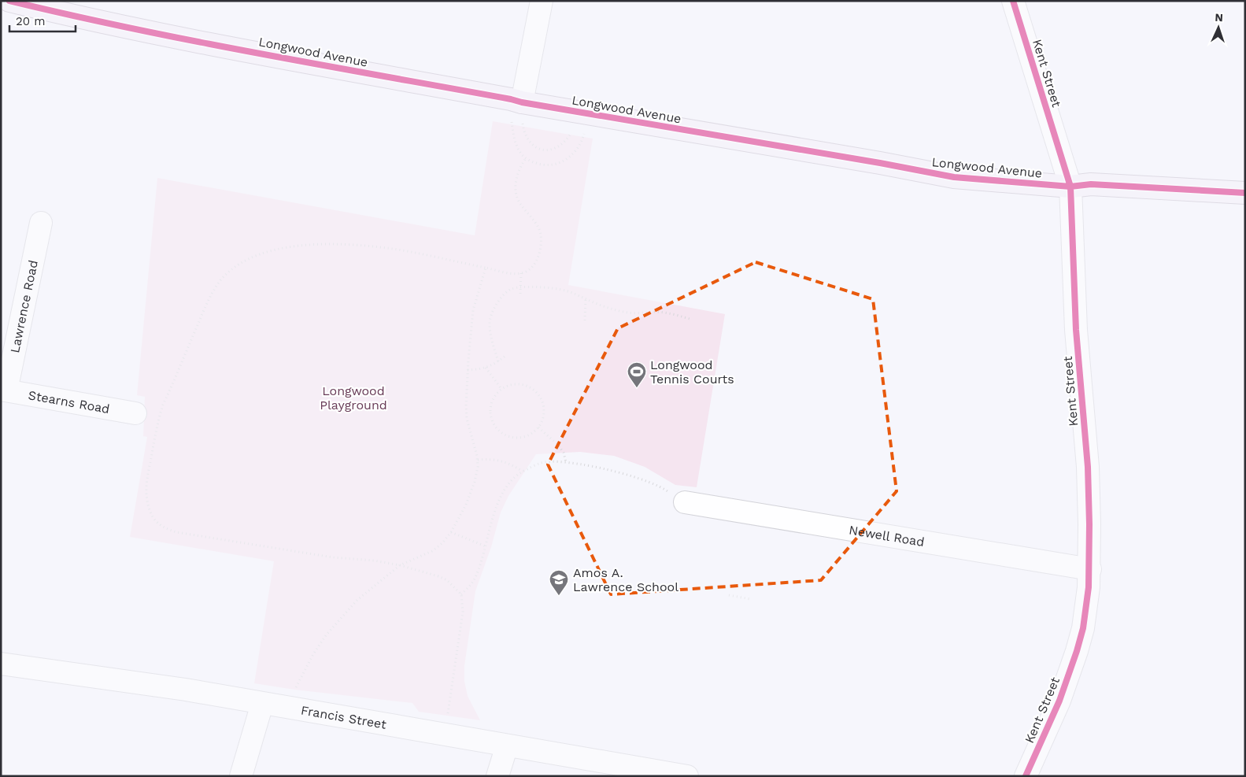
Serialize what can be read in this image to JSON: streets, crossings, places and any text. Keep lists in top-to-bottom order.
{
  "streets": {
    "main road": ["Longwood Avenue"],
    "street": [
      "Kent Street",
      "Lawrence Road",
      "Stearns Road",
      "Newell Road",
      "Francis Street"
    ]
  },
  "crossings": [
    ["Longwood Avenue", "Kent Street"],
    ["Kent Street", "Newell Road"],
    ["Lawrence Road", "Stearns Road"]
  ],
  "parks": ["Longwood Playground"],
  "places": {
    "sports": ["Longwood Tennis Courts"],
    "school or university": ["Amos A. Lawrence School"]
  },
  "scale_bar": "20 m",
  "north": "top"
}
